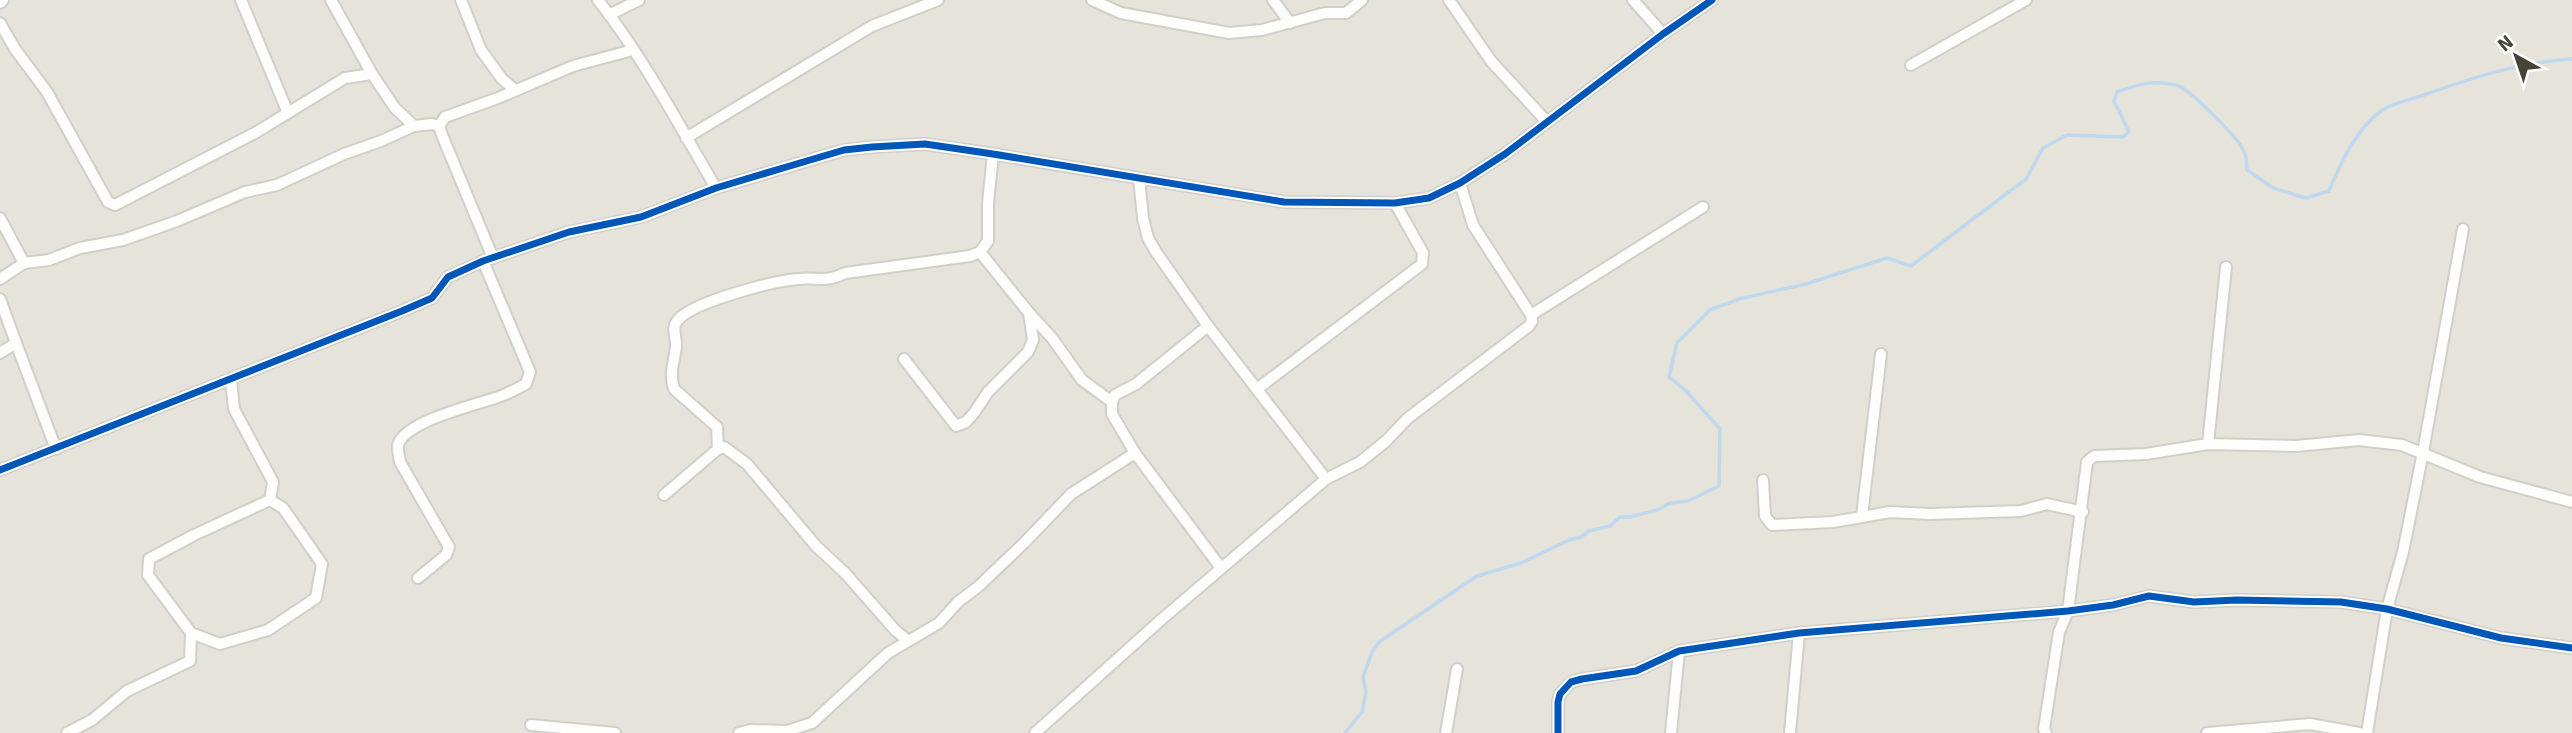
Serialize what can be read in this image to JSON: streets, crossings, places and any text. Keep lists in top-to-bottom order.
{
  "north": "top left"
}
